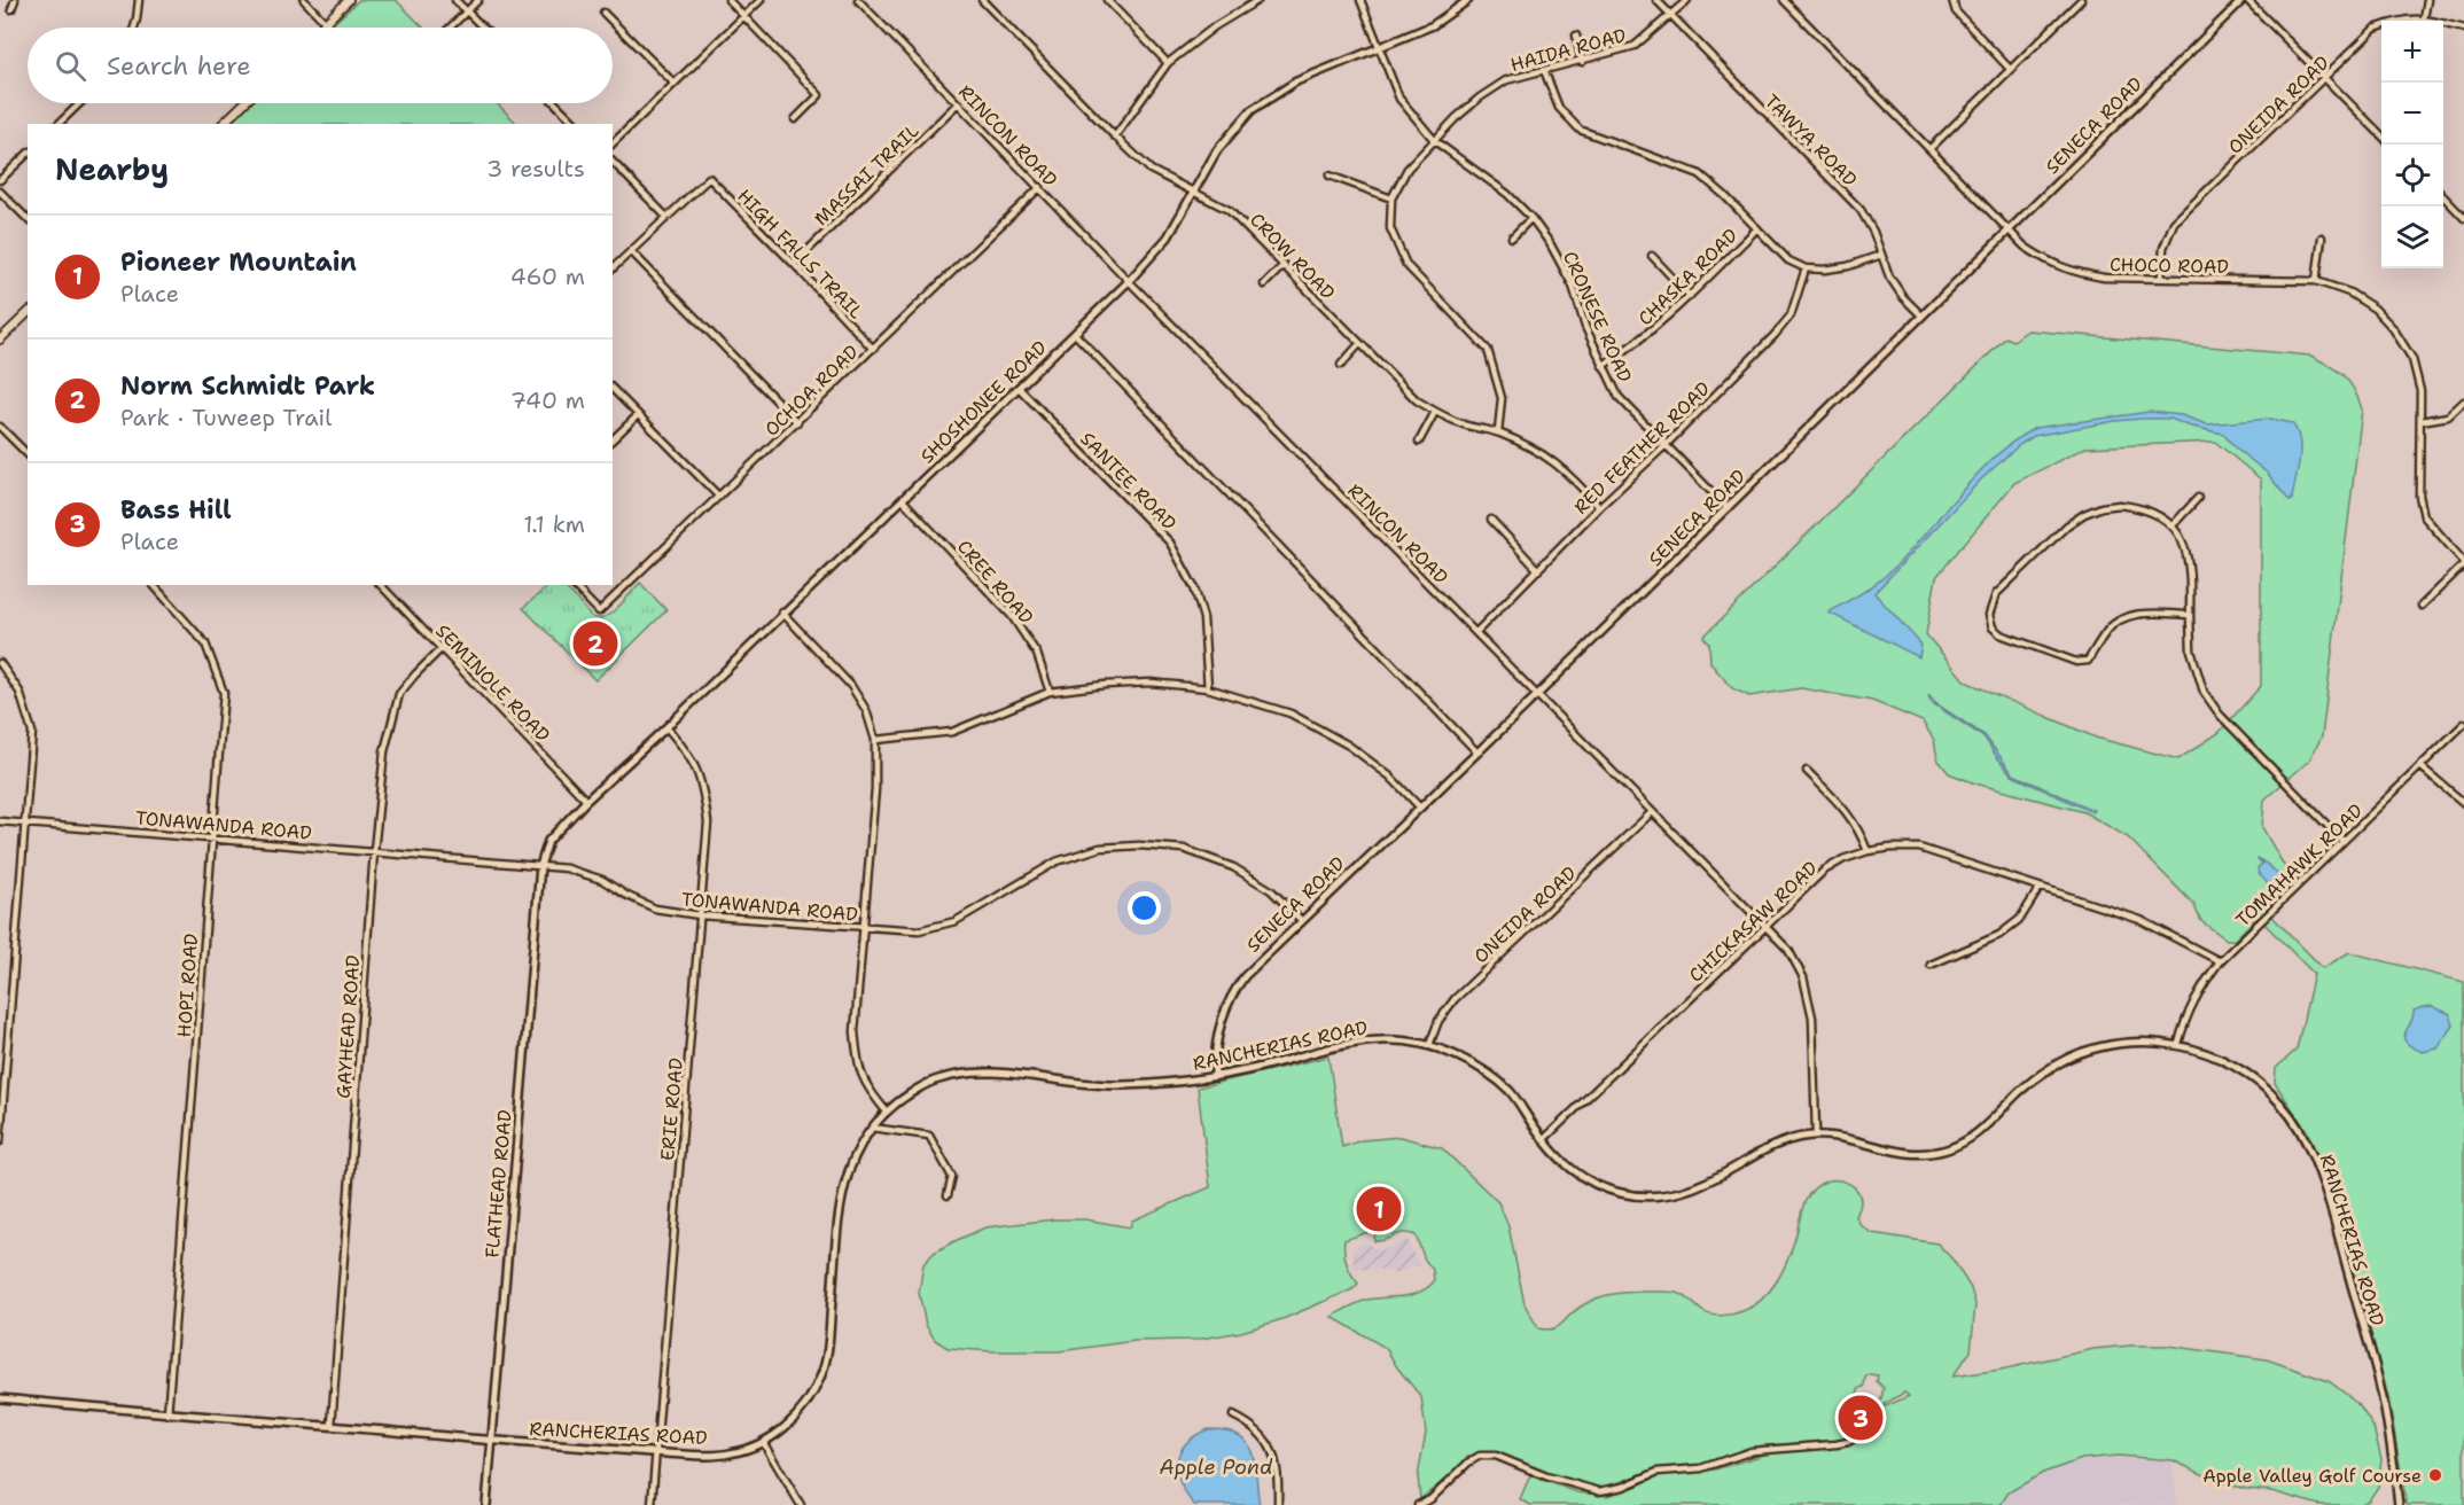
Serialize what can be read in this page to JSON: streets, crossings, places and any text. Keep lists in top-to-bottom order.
{
  "streets": {
    "street": [
      "HAIDA ROAD",
      "ONEIDA ROAD",
      "SENECA ROAD",
      "RINCON ROAD",
      "TAWYA ROAD",
      "MASSAI TRAIL",
      "HIGH FALLS TRAIL",
      "CROW ROAD",
      "CHOCO ROAD",
      "CHASKA ROAD",
      "CRONESE ROAD",
      "OCHOA ROAD",
      "SHOSHONEE ROAD",
      "RED FEATHER ROAD",
      "SANTEE ROAD",
      "CREE ROAD",
      "SEMINOLE ROAD",
      "TONAWANDA ROAD",
      "TOMAHAWK ROAD",
      "CHICKASAW ROAD",
      "HOPI ROAD",
      "GAYHEAD ROAD",
      "RANCHERIAS ROAD",
      "ERIE ROAD",
      "FLATHEAD ROAD"
    ]
  },
  "crossings": [
    ["HAIDA ROAD", "TAWYA ROAD"],
    ["HAIDA ROAD", "CROW ROAD"],
    ["HAIDA ROAD", "CRONESE ROAD"],
    ["ONEIDA ROAD", "RINCON ROAD"],
    ["ONEIDA ROAD", "CHOCO ROAD"],
    ["ONEIDA ROAD", "RANCHERIAS ROAD"],
    ["SENECA ROAD", "RINCON ROAD"],
    ["SENECA ROAD", "TAWYA ROAD"],
    ["SENECA ROAD", "CHOCO ROAD"],
    ["SENECA ROAD", "CRONESE ROAD"],
    ["SENECA ROAD", "TONAWANDA ROAD"],
    ["SENECA ROAD", "RANCHERIAS ROAD"],
    ["RINCON ROAD", "MASSAI TRAIL"],
    ["RINCON ROAD", "OCHOA ROAD"],
    ["RINCON ROAD", "SHOSHONEE ROAD"],
    ["RINCON ROAD", "RED FEATHER ROAD"],
    ["RINCON ROAD", "CHICKASAW ROAD"],
    ["RINCON ROAD", "RANCHERIAS ROAD"],
    ["MASSAI TRAIL", "HIGH FALLS TRAIL"],
    ["HIGH FALLS TRAIL", "OCHOA ROAD"],
    ["CROW ROAD", "SHOSHONEE ROAD"],
    ["CROW ROAD", "RED FEATHER ROAD"],
    ["CHASKA ROAD", "CRONESE ROAD"],
    ["CRONESE ROAD", "SHOSHONEE ROAD"],
    ["CRONESE ROAD", "RED FEATHER ROAD"],
    ["SHOSHONEE ROAD", "SANTEE ROAD"],
    ["SHOSHONEE ROAD", "CREE ROAD"],
    ["SHOSHONEE ROAD", "SEMINOLE ROAD"],
    ["SHOSHONEE ROAD", "TONAWANDA ROAD"],
    ["SHOSHONEE ROAD", "ERIE ROAD"],
    ["SHOSHONEE ROAD", "FLATHEAD ROAD"],
    ["SEMINOLE ROAD", "GAYHEAD ROAD"],
    ["TONAWANDA ROAD", "HOPI ROAD"],
    ["TONAWANDA ROAD", "GAYHEAD ROAD"],
    ["TONAWANDA ROAD", "ERIE ROAD"],
    ["TONAWANDA ROAD", "FLATHEAD ROAD"],
    ["TOMAHAWK ROAD", "CHICKASAW ROAD"],
    ["TOMAHAWK ROAD", "RANCHERIAS ROAD"],
    ["CHICKASAW ROAD", "RANCHERIAS ROAD"],
    ["HOPI ROAD", "RANCHERIAS ROAD"],
    ["GAYHEAD ROAD", "RANCHERIAS ROAD"],
    ["RANCHERIAS ROAD", "ERIE ROAD"],
    ["RANCHERIAS ROAD", "FLATHEAD ROAD"]
  ],
  "water": ["Apple Pond"],
  "places": ["Apple Valley Golf Course"],
  "page": {
    "map_buttons": ["+", "−"],
    "search": "Search here",
    "heading": ["Nearby", "3 results"],
    "list": [
      {
        "mark": "1",
        "name": "Pioneer Mountain",
        "note": "Place",
        "value": "460 m"
      },
      {
        "mark": "2",
        "name": "Norm Schmidt Park",
        "note": "Park · Tuweep Trail",
        "value": "740 m"
      },
      {
        "mark": "3",
        "name": "Bass Hill",
        "note": "Place",
        "value": "1.1 km"
      }
    ],
    "pins": ["2", "1", "3"]
  }
}
